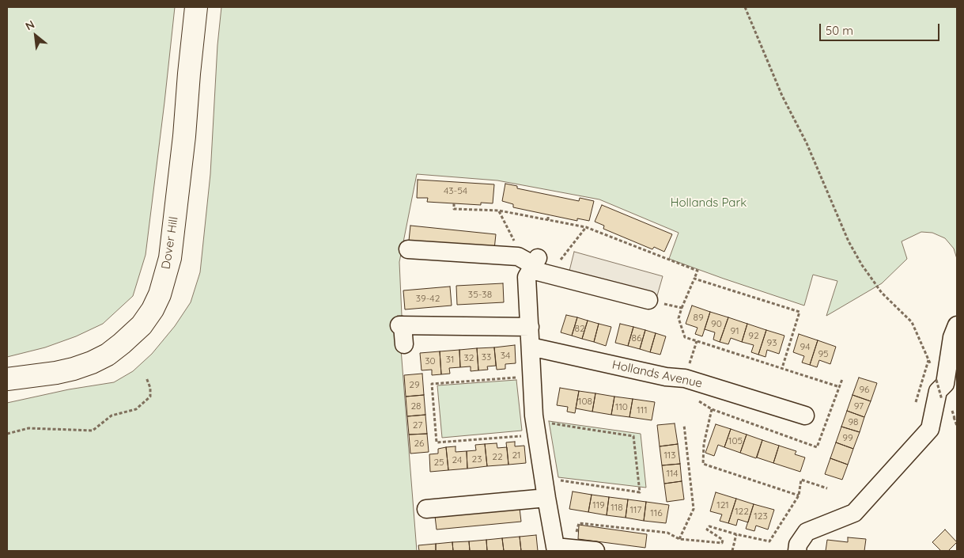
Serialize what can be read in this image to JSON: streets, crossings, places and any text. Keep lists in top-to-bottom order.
{
  "streets": {
    "main road": ["Dover Hill"],
    "street": ["Hollands Avenue"]
  },
  "parks": ["Hollands Park"],
  "house_numbers": [
    "43-54",
    "35-38",
    "39-42",
    "89",
    "90",
    "82",
    "91",
    "92",
    "86",
    "93",
    "94",
    "95",
    "34",
    "33",
    "32",
    "31",
    "30",
    "29",
    "96",
    "108",
    "28",
    "97",
    "110",
    "111",
    "98",
    "27",
    "99",
    "105",
    "26",
    "21",
    "113",
    "22",
    "23",
    "24",
    "25",
    "114",
    "119",
    "121",
    "118",
    "117",
    "122",
    "116",
    "123"
  ],
  "scale_bar": "50 m",
  "north": "top left"
}
